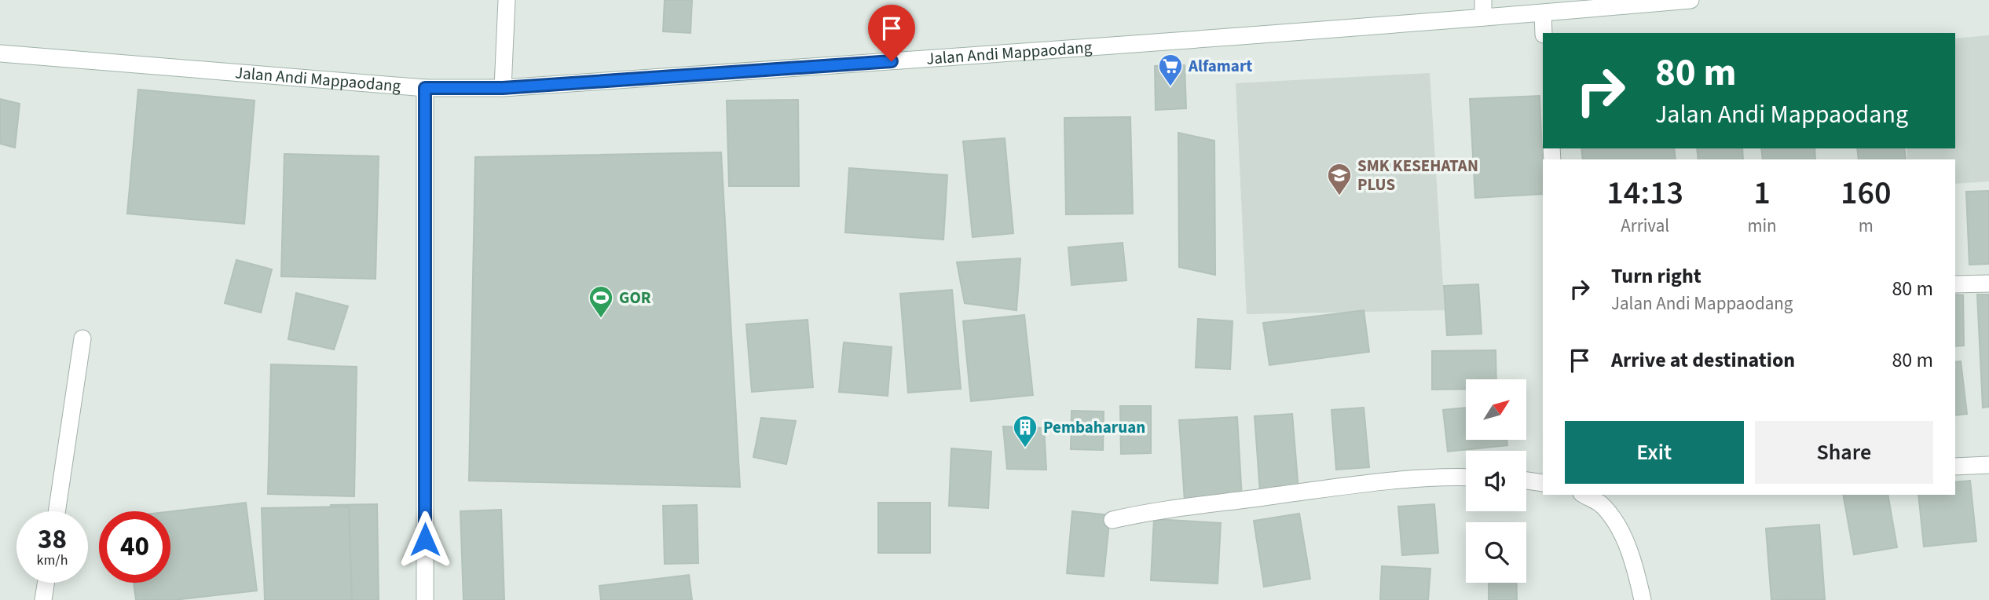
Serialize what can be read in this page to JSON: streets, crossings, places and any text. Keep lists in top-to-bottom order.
{
  "streets": {
    "street": ["Jalan Andi Mappaodang"]
  },
  "places": {
    "supermarket": ["Alfamart"],
    "school or university": ["SMK KESEHATAN PLUS"],
    "sports": ["GOR"],
    "building": ["Pembaharuan"]
  },
  "north": "top right",
  "page": {
    "turn": ["80 m", "Jalan Andi Mappaodang"],
    "eta": [
      "14:13",
      "Arrival",
      "1",
      "min",
      "160",
      "m"
    ],
    "list": [
      {
        "name": "Turn right",
        "note": "Jalan Andi Mappaodang",
        "value": "80 m"
      },
      {
        "name": "Arrive at destination",
        "value": "80 m"
      }
    ],
    "buttons": ["Exit", "Share"],
    "speed": "38 km/h",
    "limit": "40"
  }
}
